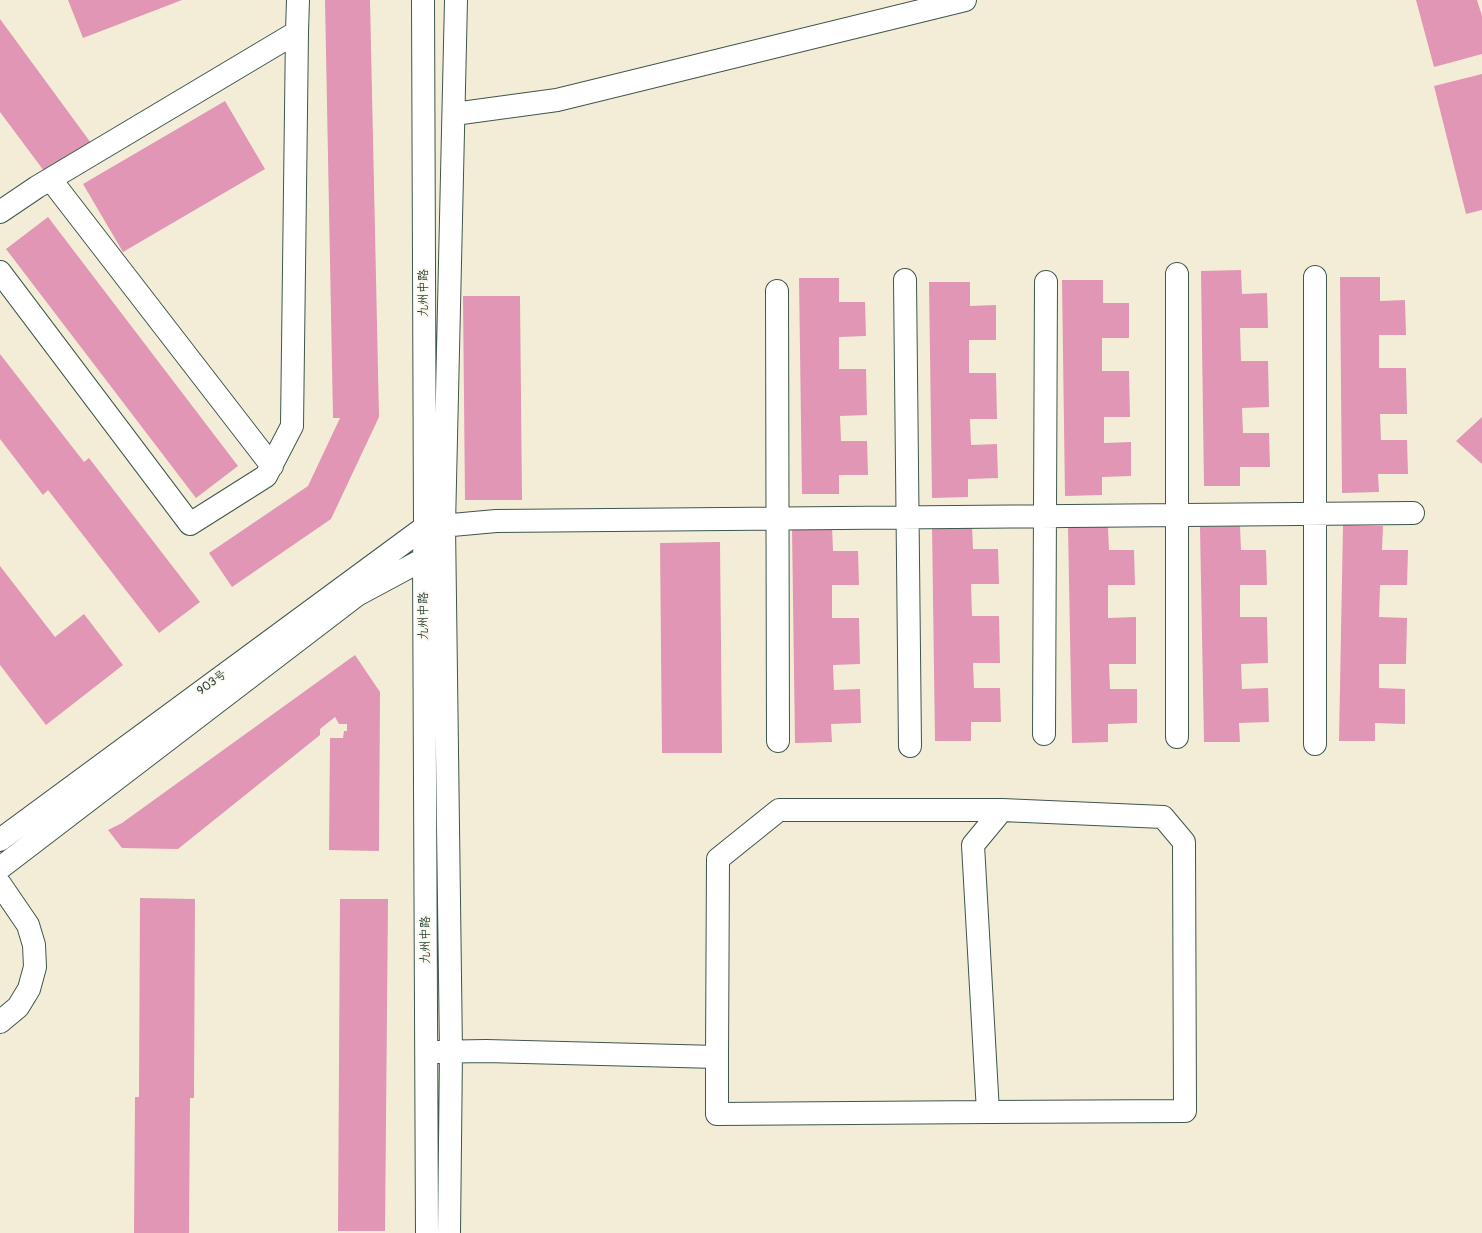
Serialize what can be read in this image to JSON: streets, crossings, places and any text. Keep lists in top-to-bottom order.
{
  "streets": {
    "street": ["九州中路", "903号"]
  },
  "crossings": [
    ["九州中路", "903号"]
  ]
}
